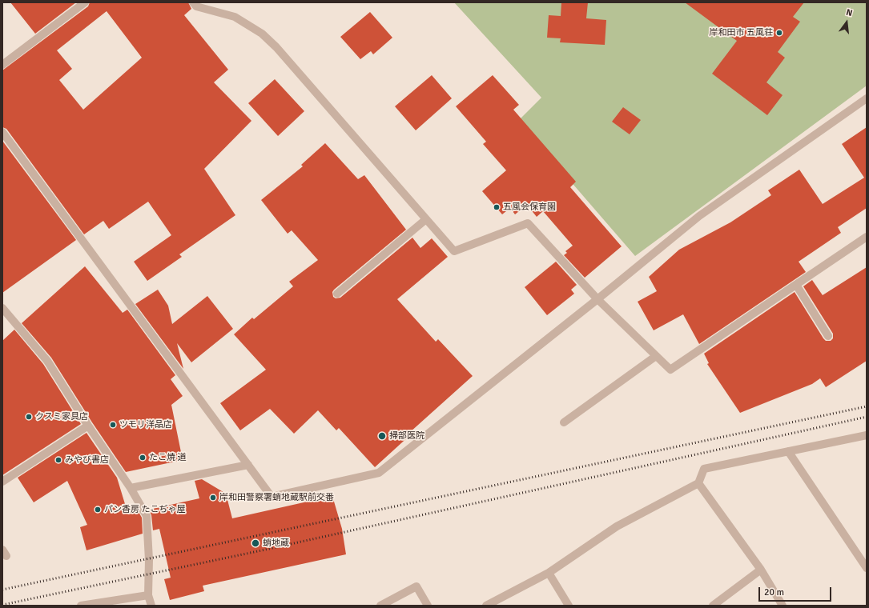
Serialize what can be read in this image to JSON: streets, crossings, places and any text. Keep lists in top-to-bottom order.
{
  "places": [
    "岸和田市 五風荘",
    "五風会保育園",
    "クスミ家具店",
    "ツモリ洋品店",
    "掃部医院",
    "たこ焼 道",
    "みやび書店",
    "岸和田警察署蛸地蔵駅前交番",
    "パン香房 たこぢゃ屋",
    "蛸地蔵"
  ],
  "scale_bar": "20 m",
  "north": "top"
}
